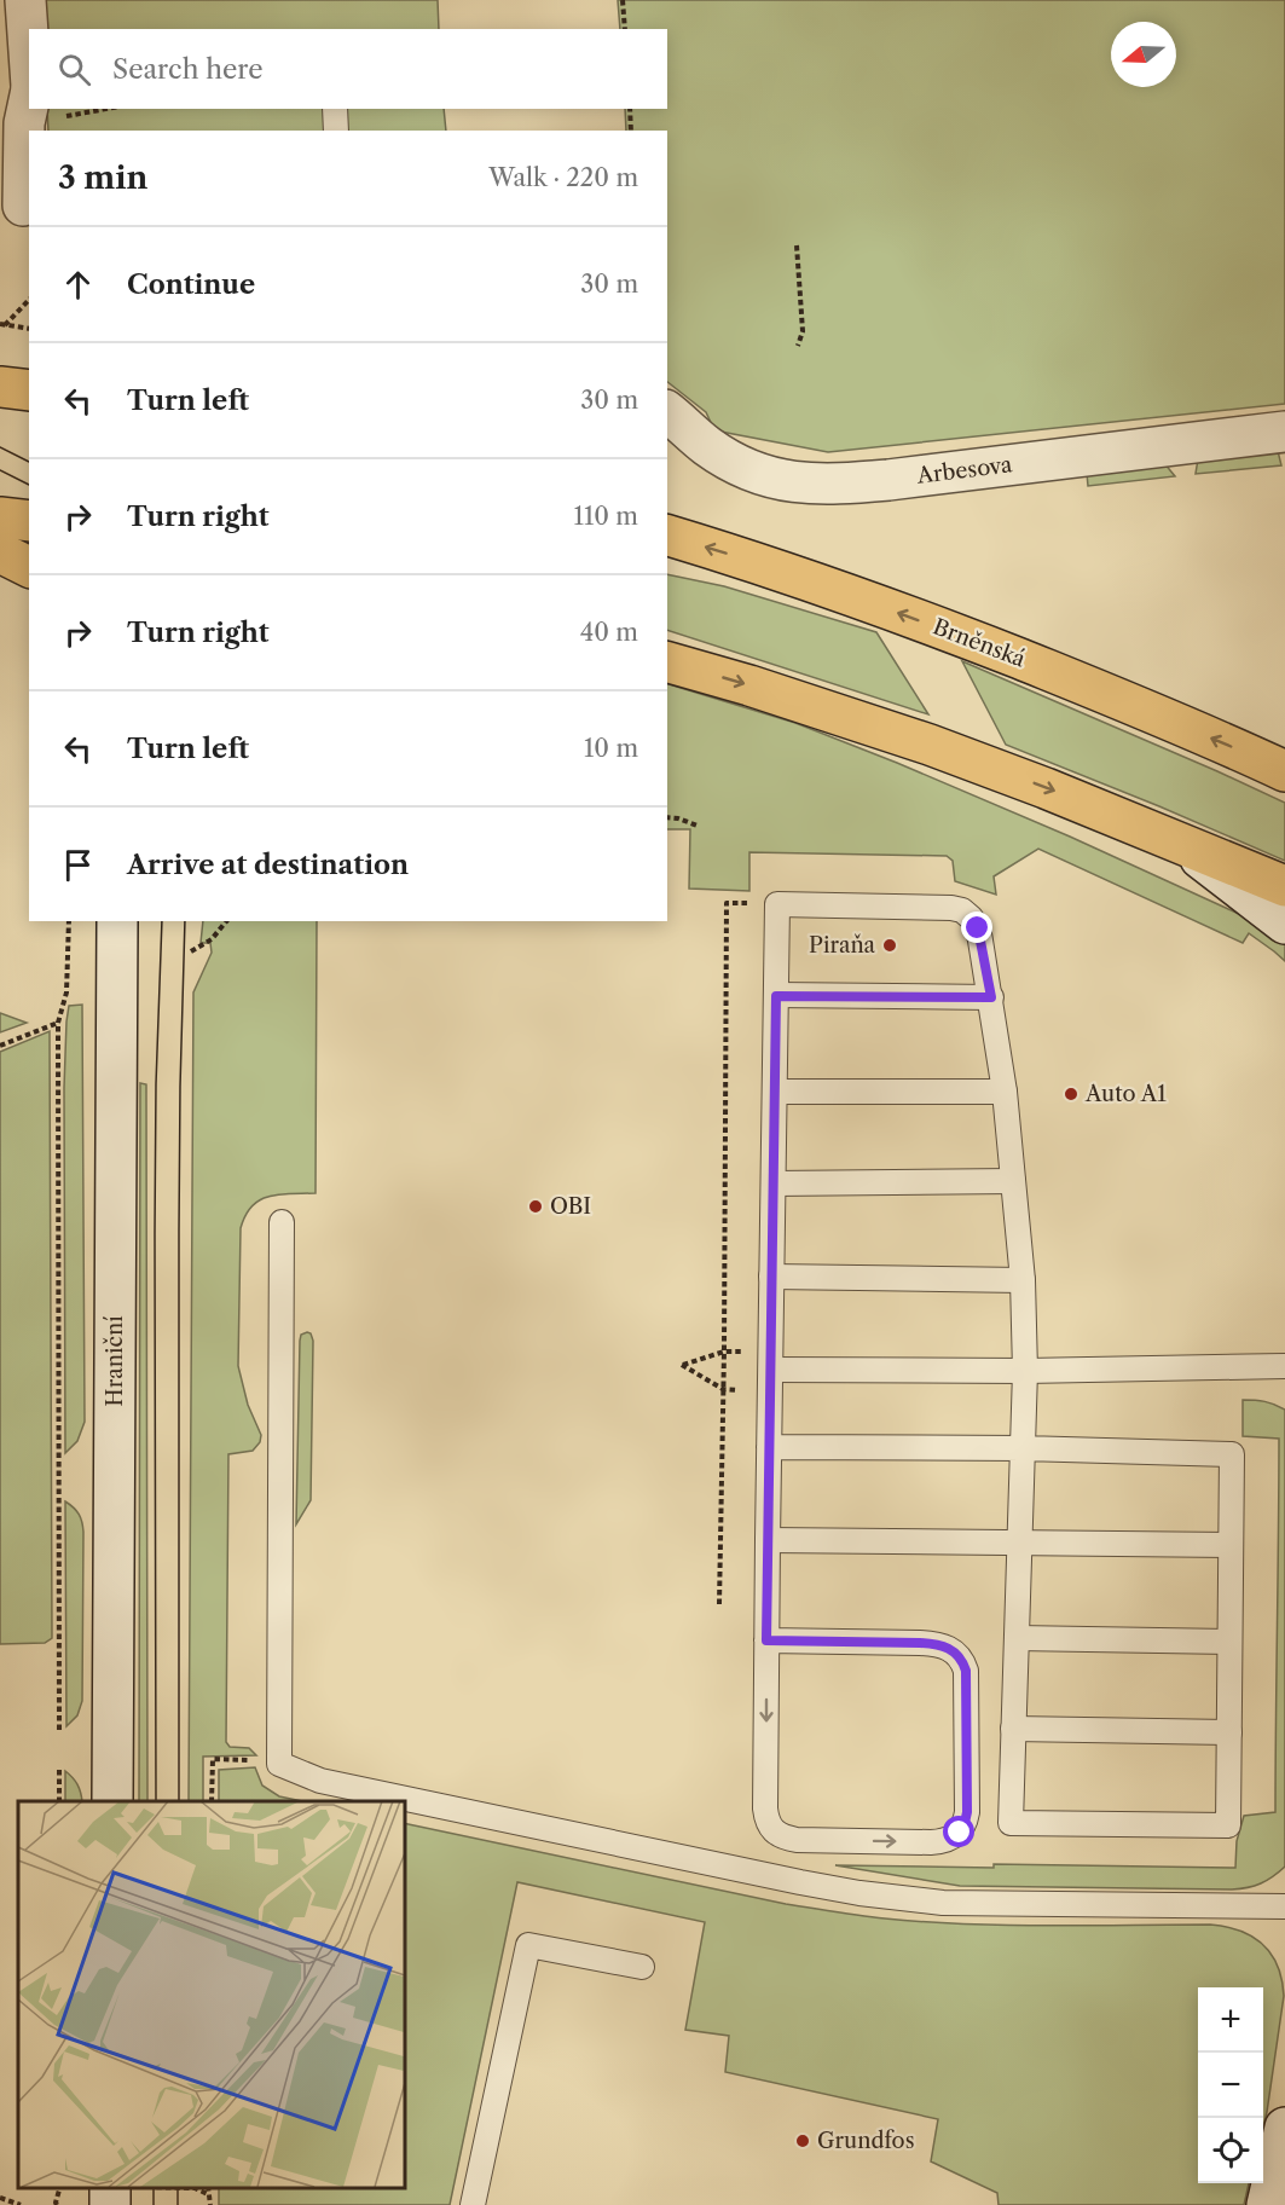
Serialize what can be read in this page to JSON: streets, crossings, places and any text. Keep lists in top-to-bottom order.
{
  "streets": {
    "main road": ["Brněnská"],
    "street": ["Arbesova", "Hraniční"]
  },
  "places": [
    "Piraňa",
    "Auto A1",
    "OBI",
    "Grundfos"
  ],
  "north": "left",
  "page": {
    "search": "Search here",
    "heading": ["3 min", "Walk · 220 m"],
    "list": [
      ["Continue", "30 m"],
      ["Turn left", "30 m"],
      ["Turn right", "110 m"],
      ["Turn right", "40 m"],
      ["Turn left", "10 m"],
      "Arrive at destination"
    ],
    "map_buttons": ["+", "−"]
  }
}
